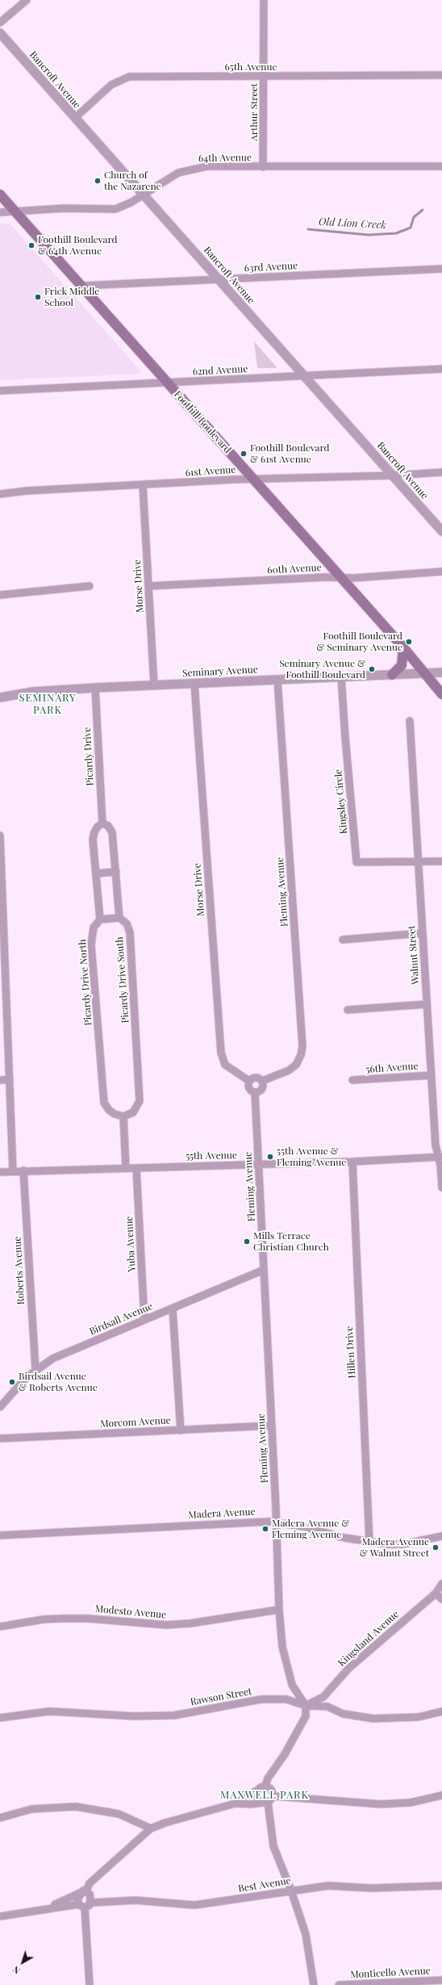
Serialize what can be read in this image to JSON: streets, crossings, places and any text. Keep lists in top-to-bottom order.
{
  "streets": {
    "main road": ["Foothill Boulevard"],
    "street": [
      "65th Avenue",
      "Bancroft Avenue",
      "Arthur Street",
      "64th Avenue",
      "63rd Avenue",
      "62nd Avenue",
      "61st Avenue",
      "60th Avenue",
      "Morse Drive",
      "Seminary Avenue",
      "Picardy Drive",
      "Kingsley Circle",
      "Fleming Avenue",
      "Walnut Street",
      "Picardy Drive South",
      "Picardy Drive North",
      "56th Avenue",
      "55th Avenue",
      "Yuba Avenue",
      "Roberts Avenue",
      "Birdsall Avenue",
      "Hillen Drive",
      "Morcom Avenue",
      "Madera Avenue",
      "Modesto Avenue",
      "Kingsland Avenue",
      "Rawson Street",
      "Best Avenue",
      "Monticello Avenue"
    ]
  },
  "crossings": [
    ["65th Avenue", "Bancroft Avenue"],
    ["65th Avenue", "Arthur Street"],
    ["Bancroft Avenue", "64th Avenue"],
    ["Bancroft Avenue", "63rd Avenue"],
    ["Bancroft Avenue", "62nd Avenue"],
    ["Bancroft Avenue", "61st Avenue"],
    ["Arthur Street", "64th Avenue"],
    ["64th Avenue", "Foothill Boulevard"],
    ["63rd Avenue", "Foothill Boulevard"],
    ["62nd Avenue", "Foothill Boulevard"],
    ["Foothill Boulevard", "61st Avenue"],
    ["Foothill Boulevard", "60th Avenue"],
    ["Foothill Boulevard", "Seminary Avenue"],
    ["61st Avenue", "Morse Drive"],
    ["60th Avenue", "Morse Drive"],
    ["Morse Drive", "Seminary Avenue"],
    ["Morse Drive", "Fleming Avenue"],
    ["Seminary Avenue", "Picardy Drive"],
    ["Seminary Avenue", "Kingsley Circle"],
    ["Seminary Avenue", "Fleming Avenue"],
    ["Kingsley Circle", "Walnut Street"],
    ["Fleming Avenue", "55th Avenue"],
    ["Fleming Avenue", "Birdsall Avenue"],
    ["Fleming Avenue", "Morcom Avenue"],
    ["Fleming Avenue", "Madera Avenue"],
    ["Fleming Avenue", "Modesto Avenue"],
    ["Fleming Avenue", "Kingsland Avenue"],
    ["Fleming Avenue", "Rawson Street"],
    ["Walnut Street", "56th Avenue"],
    ["Walnut Street", "55th Avenue"],
    ["Picardy Drive South", "Picardy Drive North"],
    ["55th Avenue", "Yuba Avenue"],
    ["55th Avenue", "Roberts Avenue"],
    ["55th Avenue", "Hillen Drive"],
    ["Yuba Avenue", "Birdsall Avenue"],
    ["Roberts Avenue", "Birdsall Avenue"],
    ["Hillen Drive", "Madera Avenue"],
    ["Kingsland Avenue", "Rawson Street"]
  ],
  "districts": ["SEMINARY PARK", "MAXWELL PARK"],
  "water": ["Old Lion Creek"],
  "places": [
    "Church of the Nazarene",
    "Foothill Boulevard & 64th Avenue",
    "Frick Middle School",
    "Foothill Boulevard & 61st Avenue",
    "Foothill Boulevard & Seminary Avenue",
    "Seminary Avenue & Foothill Boulevard",
    "55th Avenue & Fleming Avenue",
    "Mills Terrace Christian Church",
    "Birdsail Avenue & Roberts Avenue",
    "Madera Avenue & Fleming Avenue",
    "Madera Avenue & Walnut Street"
  ],
  "north": "bottom left"
}
